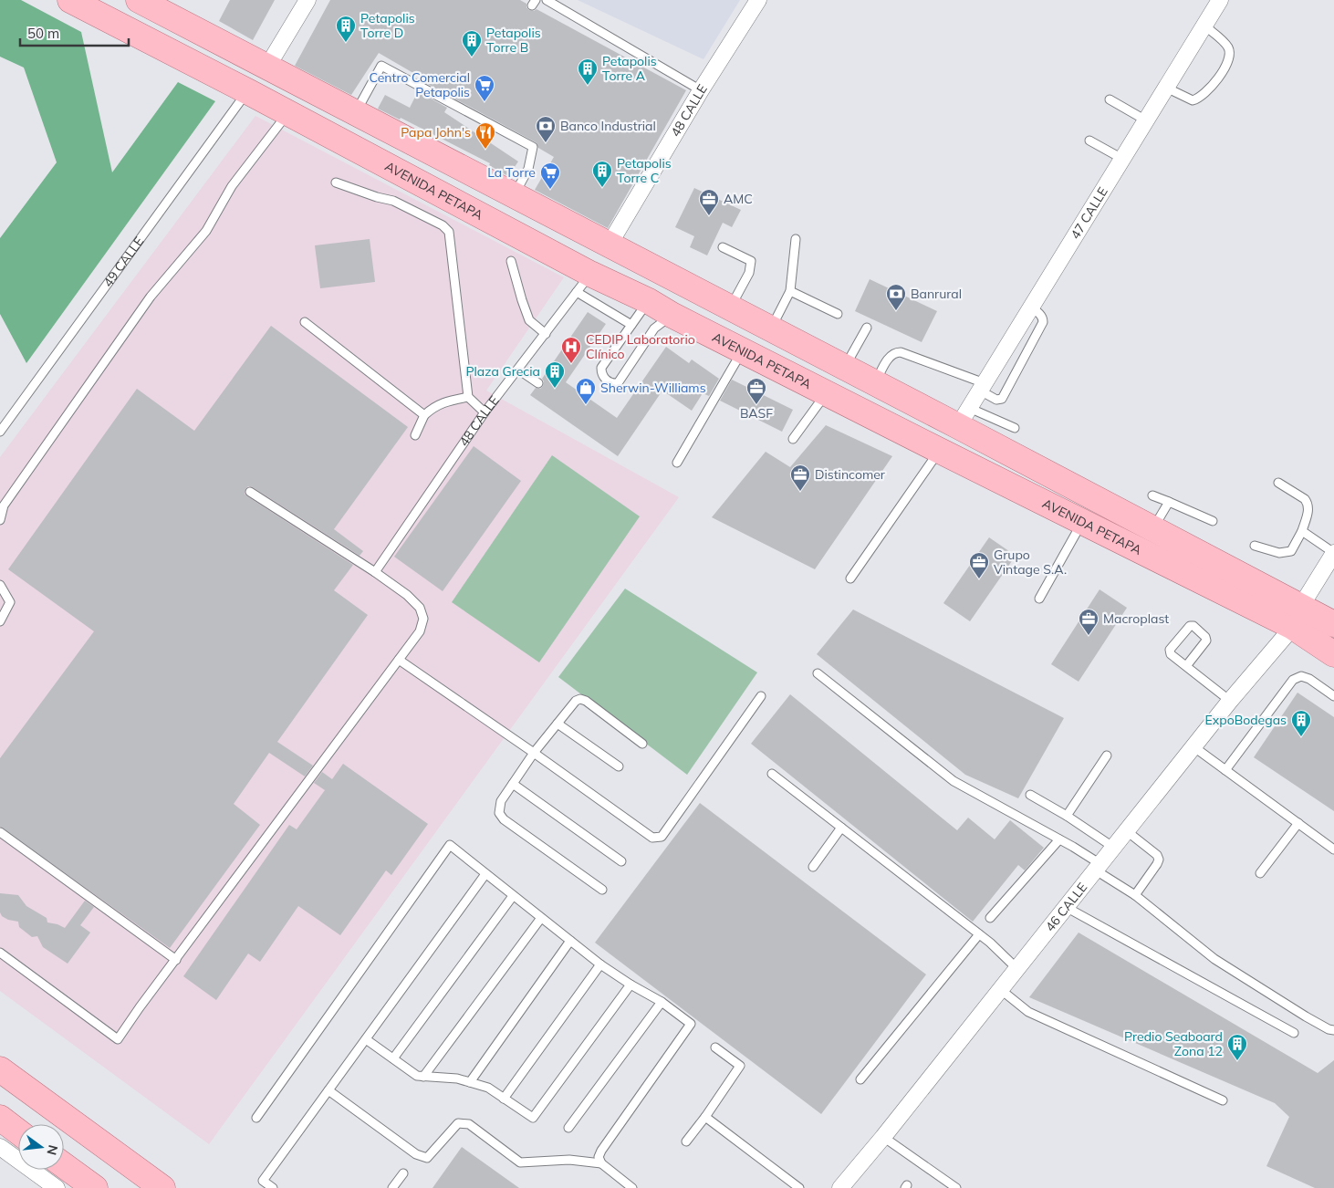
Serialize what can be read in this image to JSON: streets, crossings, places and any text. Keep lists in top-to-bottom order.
{
  "streets": {
    "main road": ["AVENIDA PETAPA"],
    "street": ["48 CALLE", "47 CALLE", "46 CALLE"],
    "lane": ["49 CALLE"]
  },
  "crossings": [
    ["48 CALLE", "AVENIDA PETAPA"],
    ["AVENIDA PETAPA", "47 CALLE"],
    ["AVENIDA PETAPA", "49 CALLE"],
    ["AVENIDA PETAPA", "46 CALLE"]
  ],
  "places": {
    "building": [
      "Petapolis Torre D",
      "Petapolis Torre B",
      "Petapolis Torre A",
      "Petapolis Torre C",
      "Plaza Grecia",
      "ExpoBodegas",
      "Predio Seaboard Zona 12"
    ],
    "supermarket": ["Centro Comercial Petapolis", "La Torre"],
    "bank": ["Banco Industrial", "Banrural"],
    "restaurant": ["Papa John's"],
    "office": [
      "AMC",
      "BASF",
      "Distincomer",
      "Grupo Vintage S.A.",
      "Macroplast"
    ],
    "hospital": ["CEDIP Laboratorio Clínico"],
    "shop": ["Sherwin-Williams"]
  },
  "scale_bar": "50 m",
  "north": "right"
}
